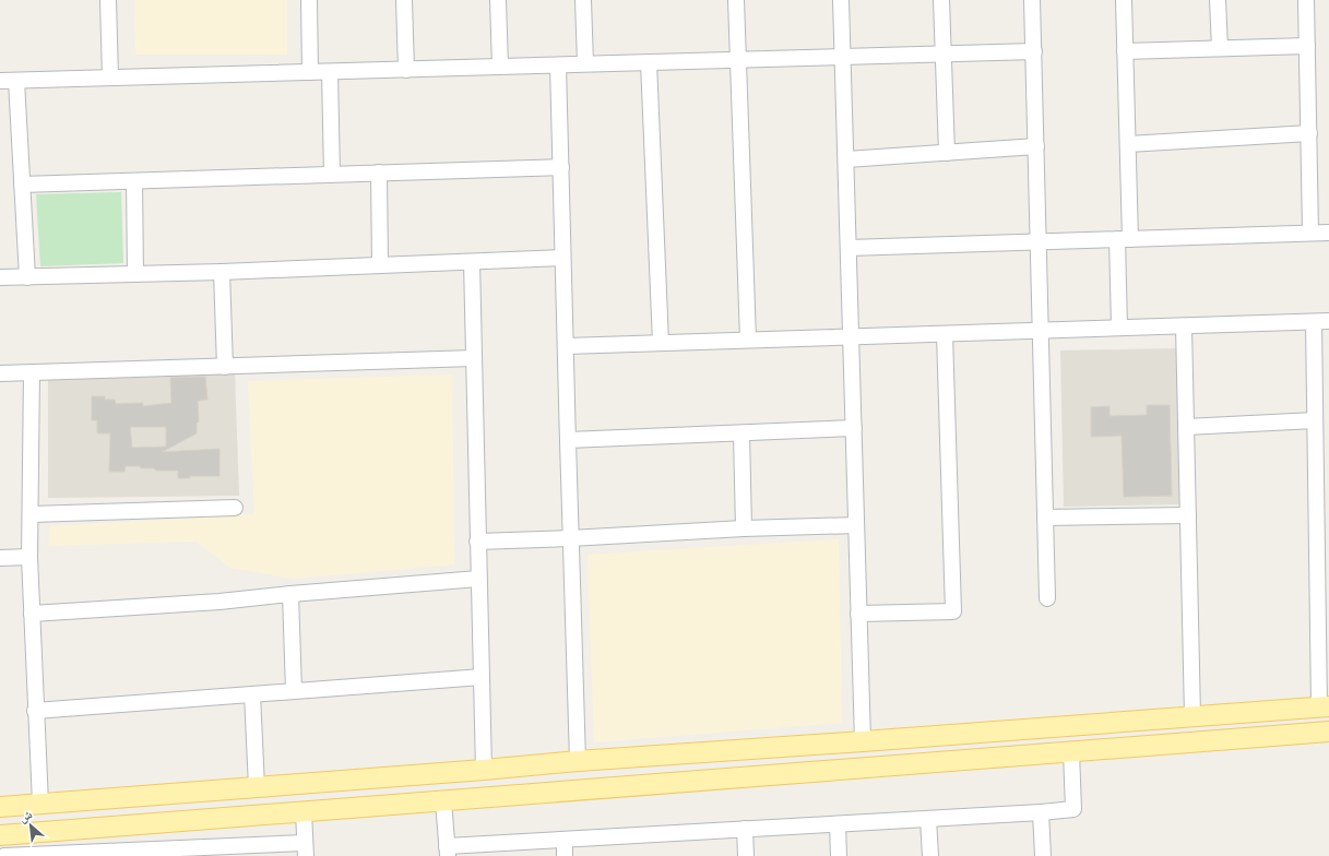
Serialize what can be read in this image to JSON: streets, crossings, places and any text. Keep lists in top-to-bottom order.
{
  "north": "top left"
}
